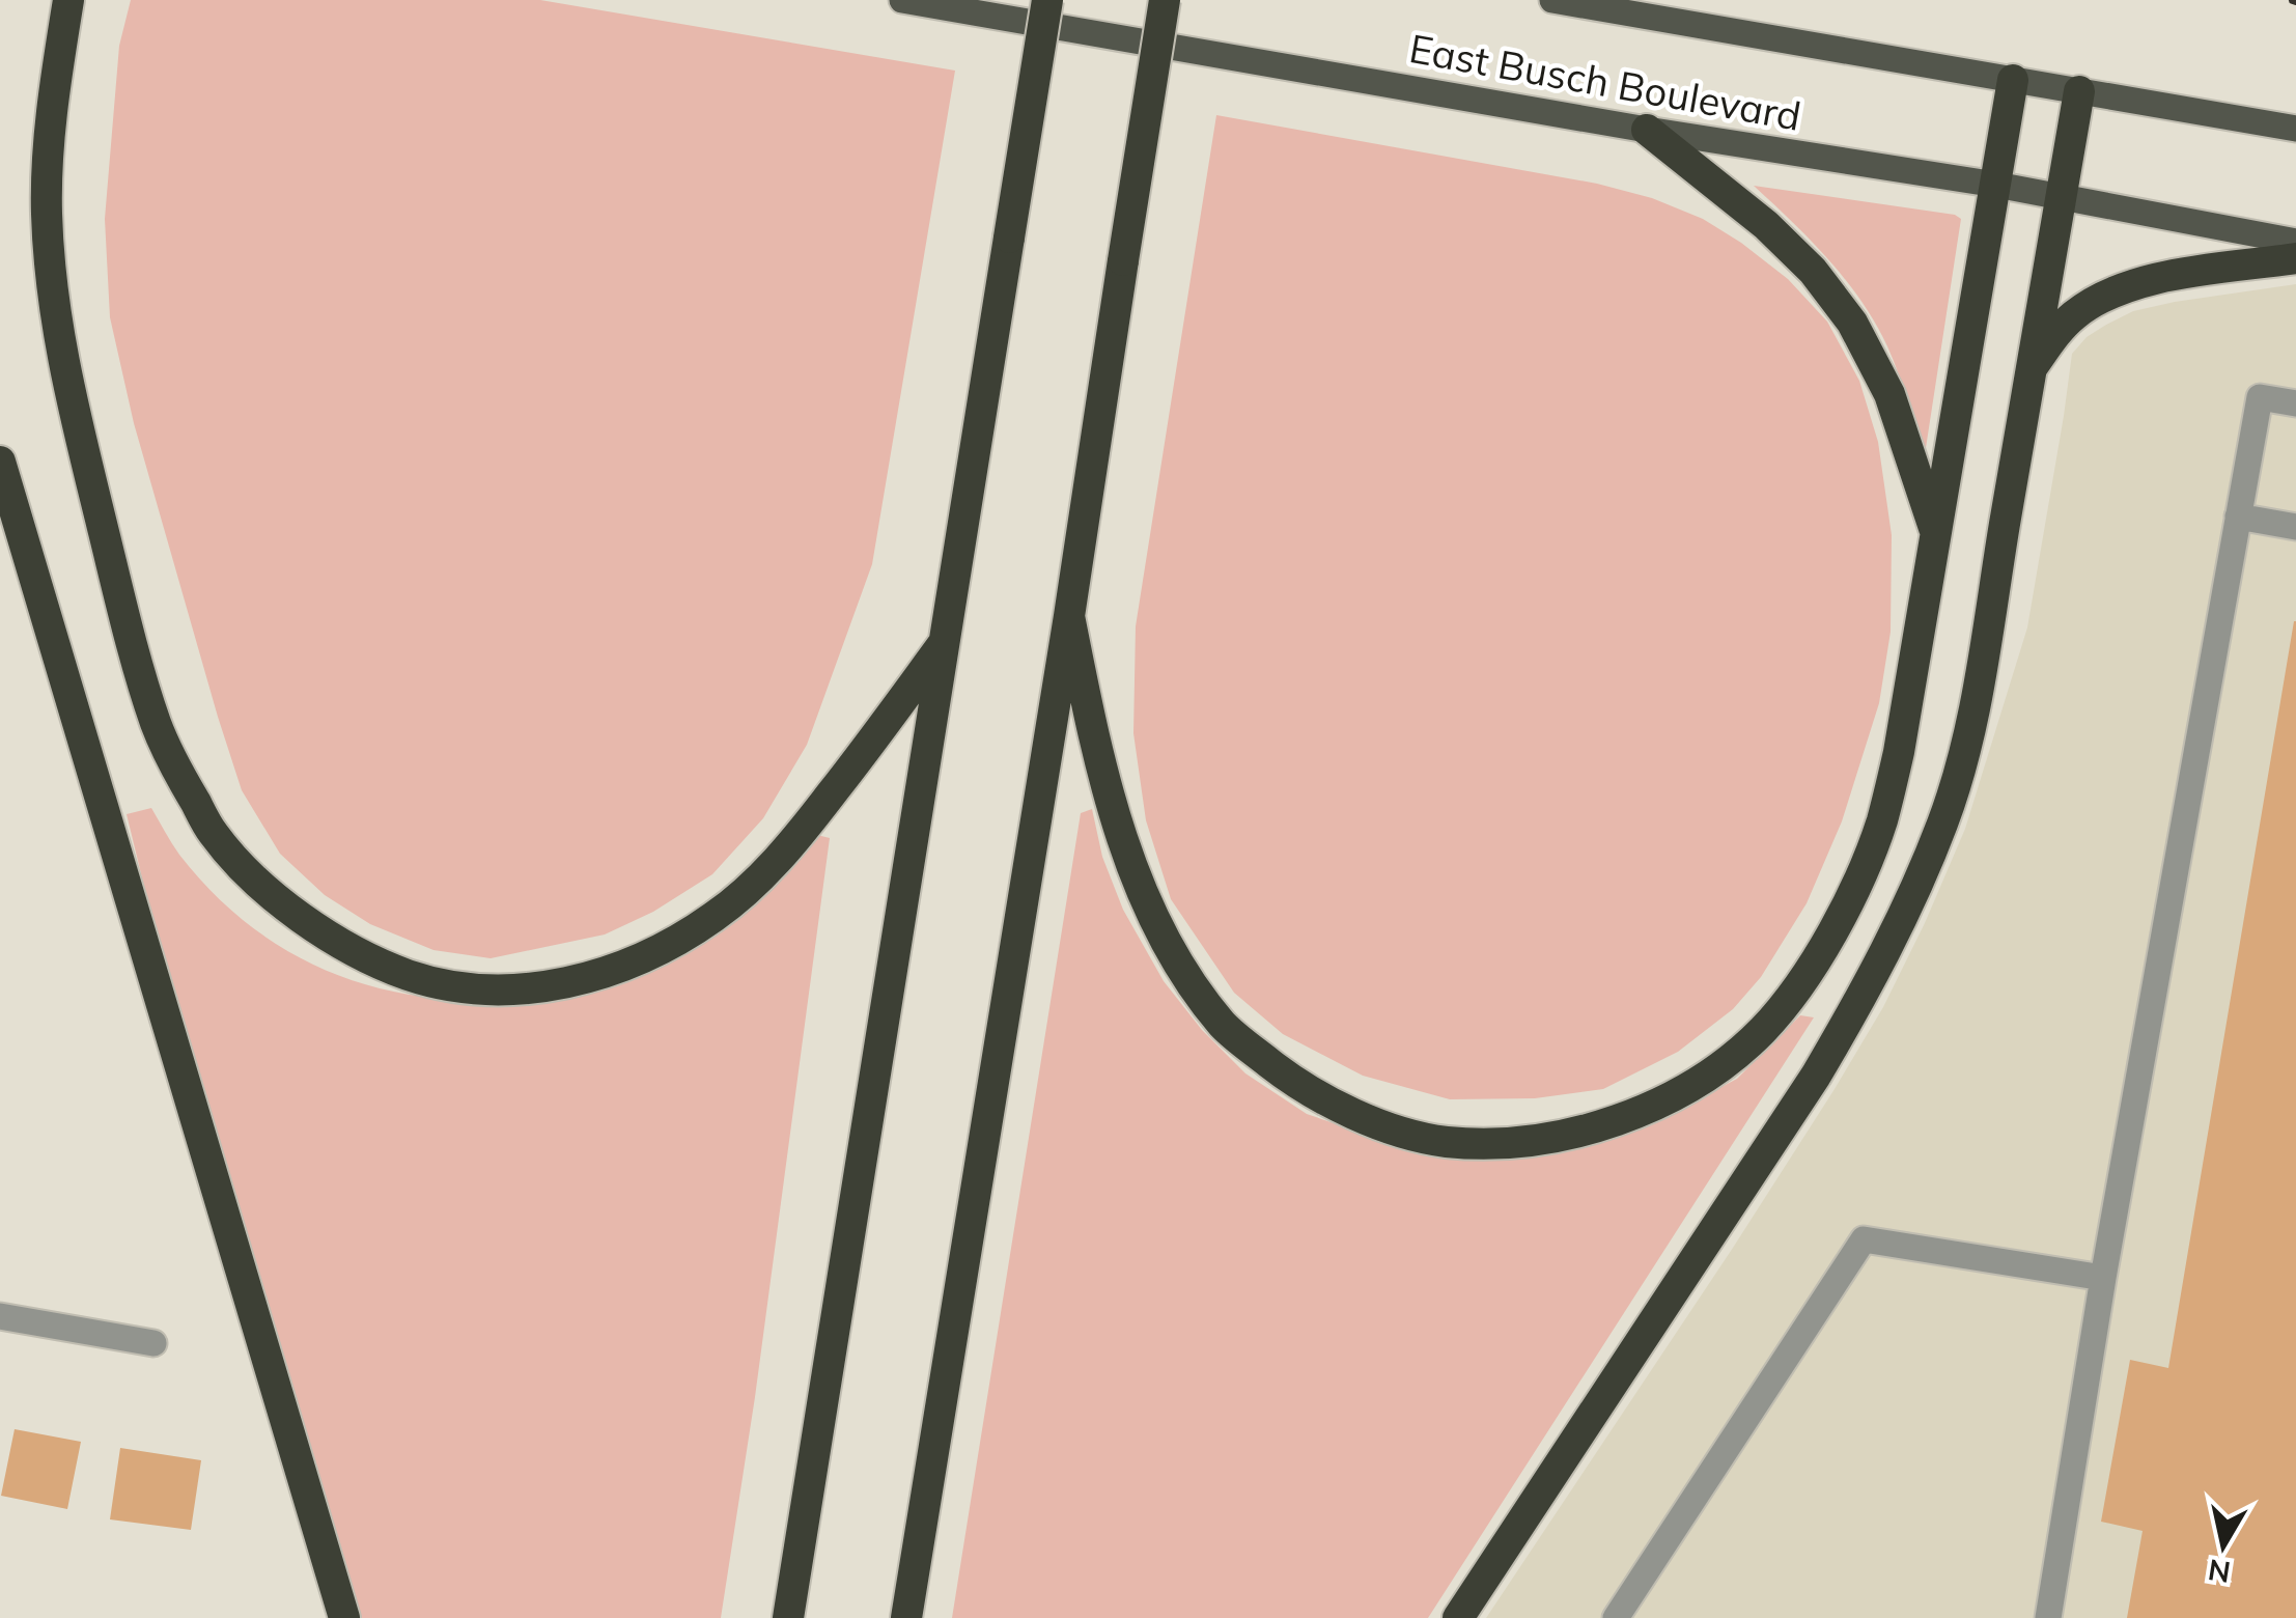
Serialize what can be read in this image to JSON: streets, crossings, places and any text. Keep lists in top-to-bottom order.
{
  "streets": {
    "main road": ["East Busch Boulevard"]
  },
  "north": "bottom"
}
